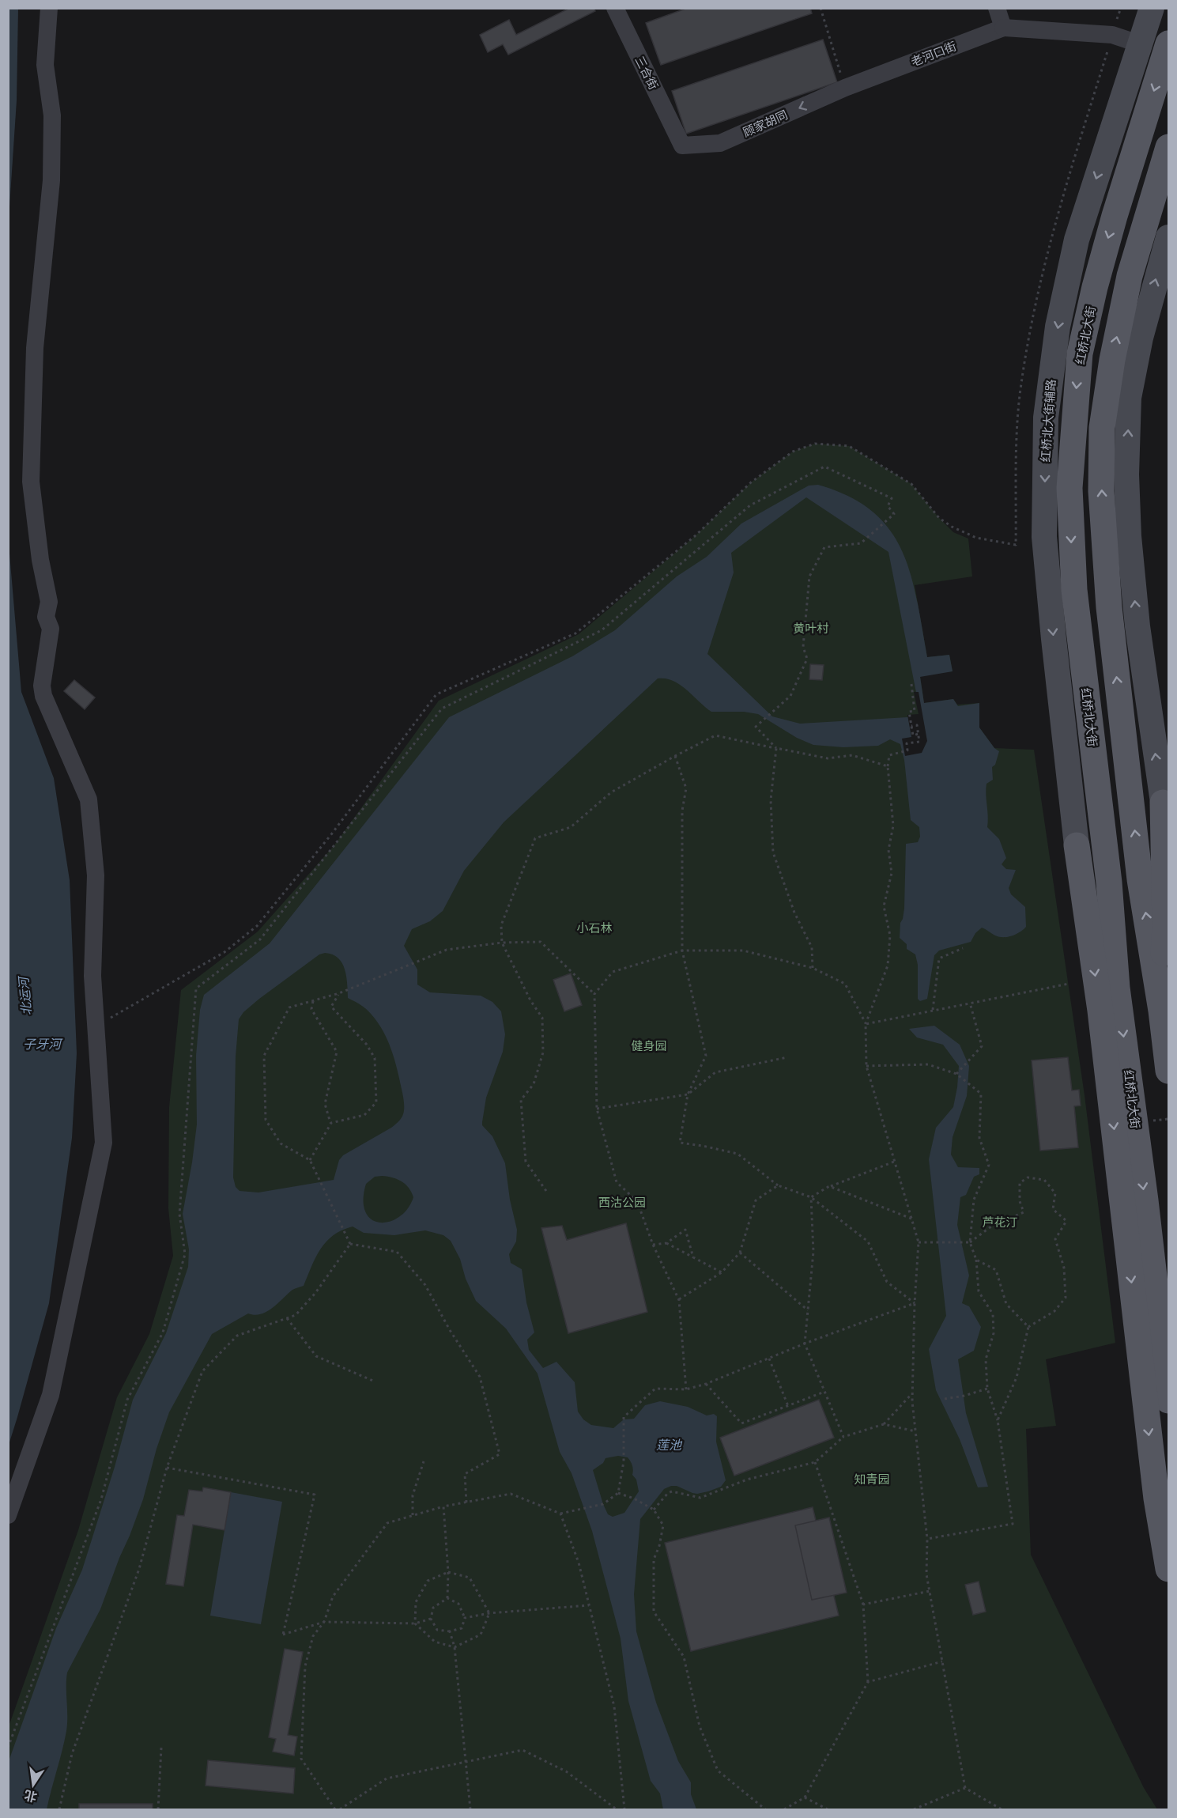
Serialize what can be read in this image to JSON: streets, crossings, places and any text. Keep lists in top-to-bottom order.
{
  "streets": {
    "main road": ["红桥北大街", "红桥北大街辅路"],
    "street": ["老河口街", "三合街", "顾家胡同"]
  },
  "crossings": [
    ["老河口街", "顾家胡同"],
    ["三合街", "顾家胡同"]
  ],
  "one_way": ["顾家胡同"],
  "water": ["北运河", "子牙河", "莲池"],
  "parks": [
    "黄叶村",
    "小石林",
    "健身园",
    "西沽公园",
    "芦花汀",
    "知青园"
  ],
  "north": "bottom"
}
